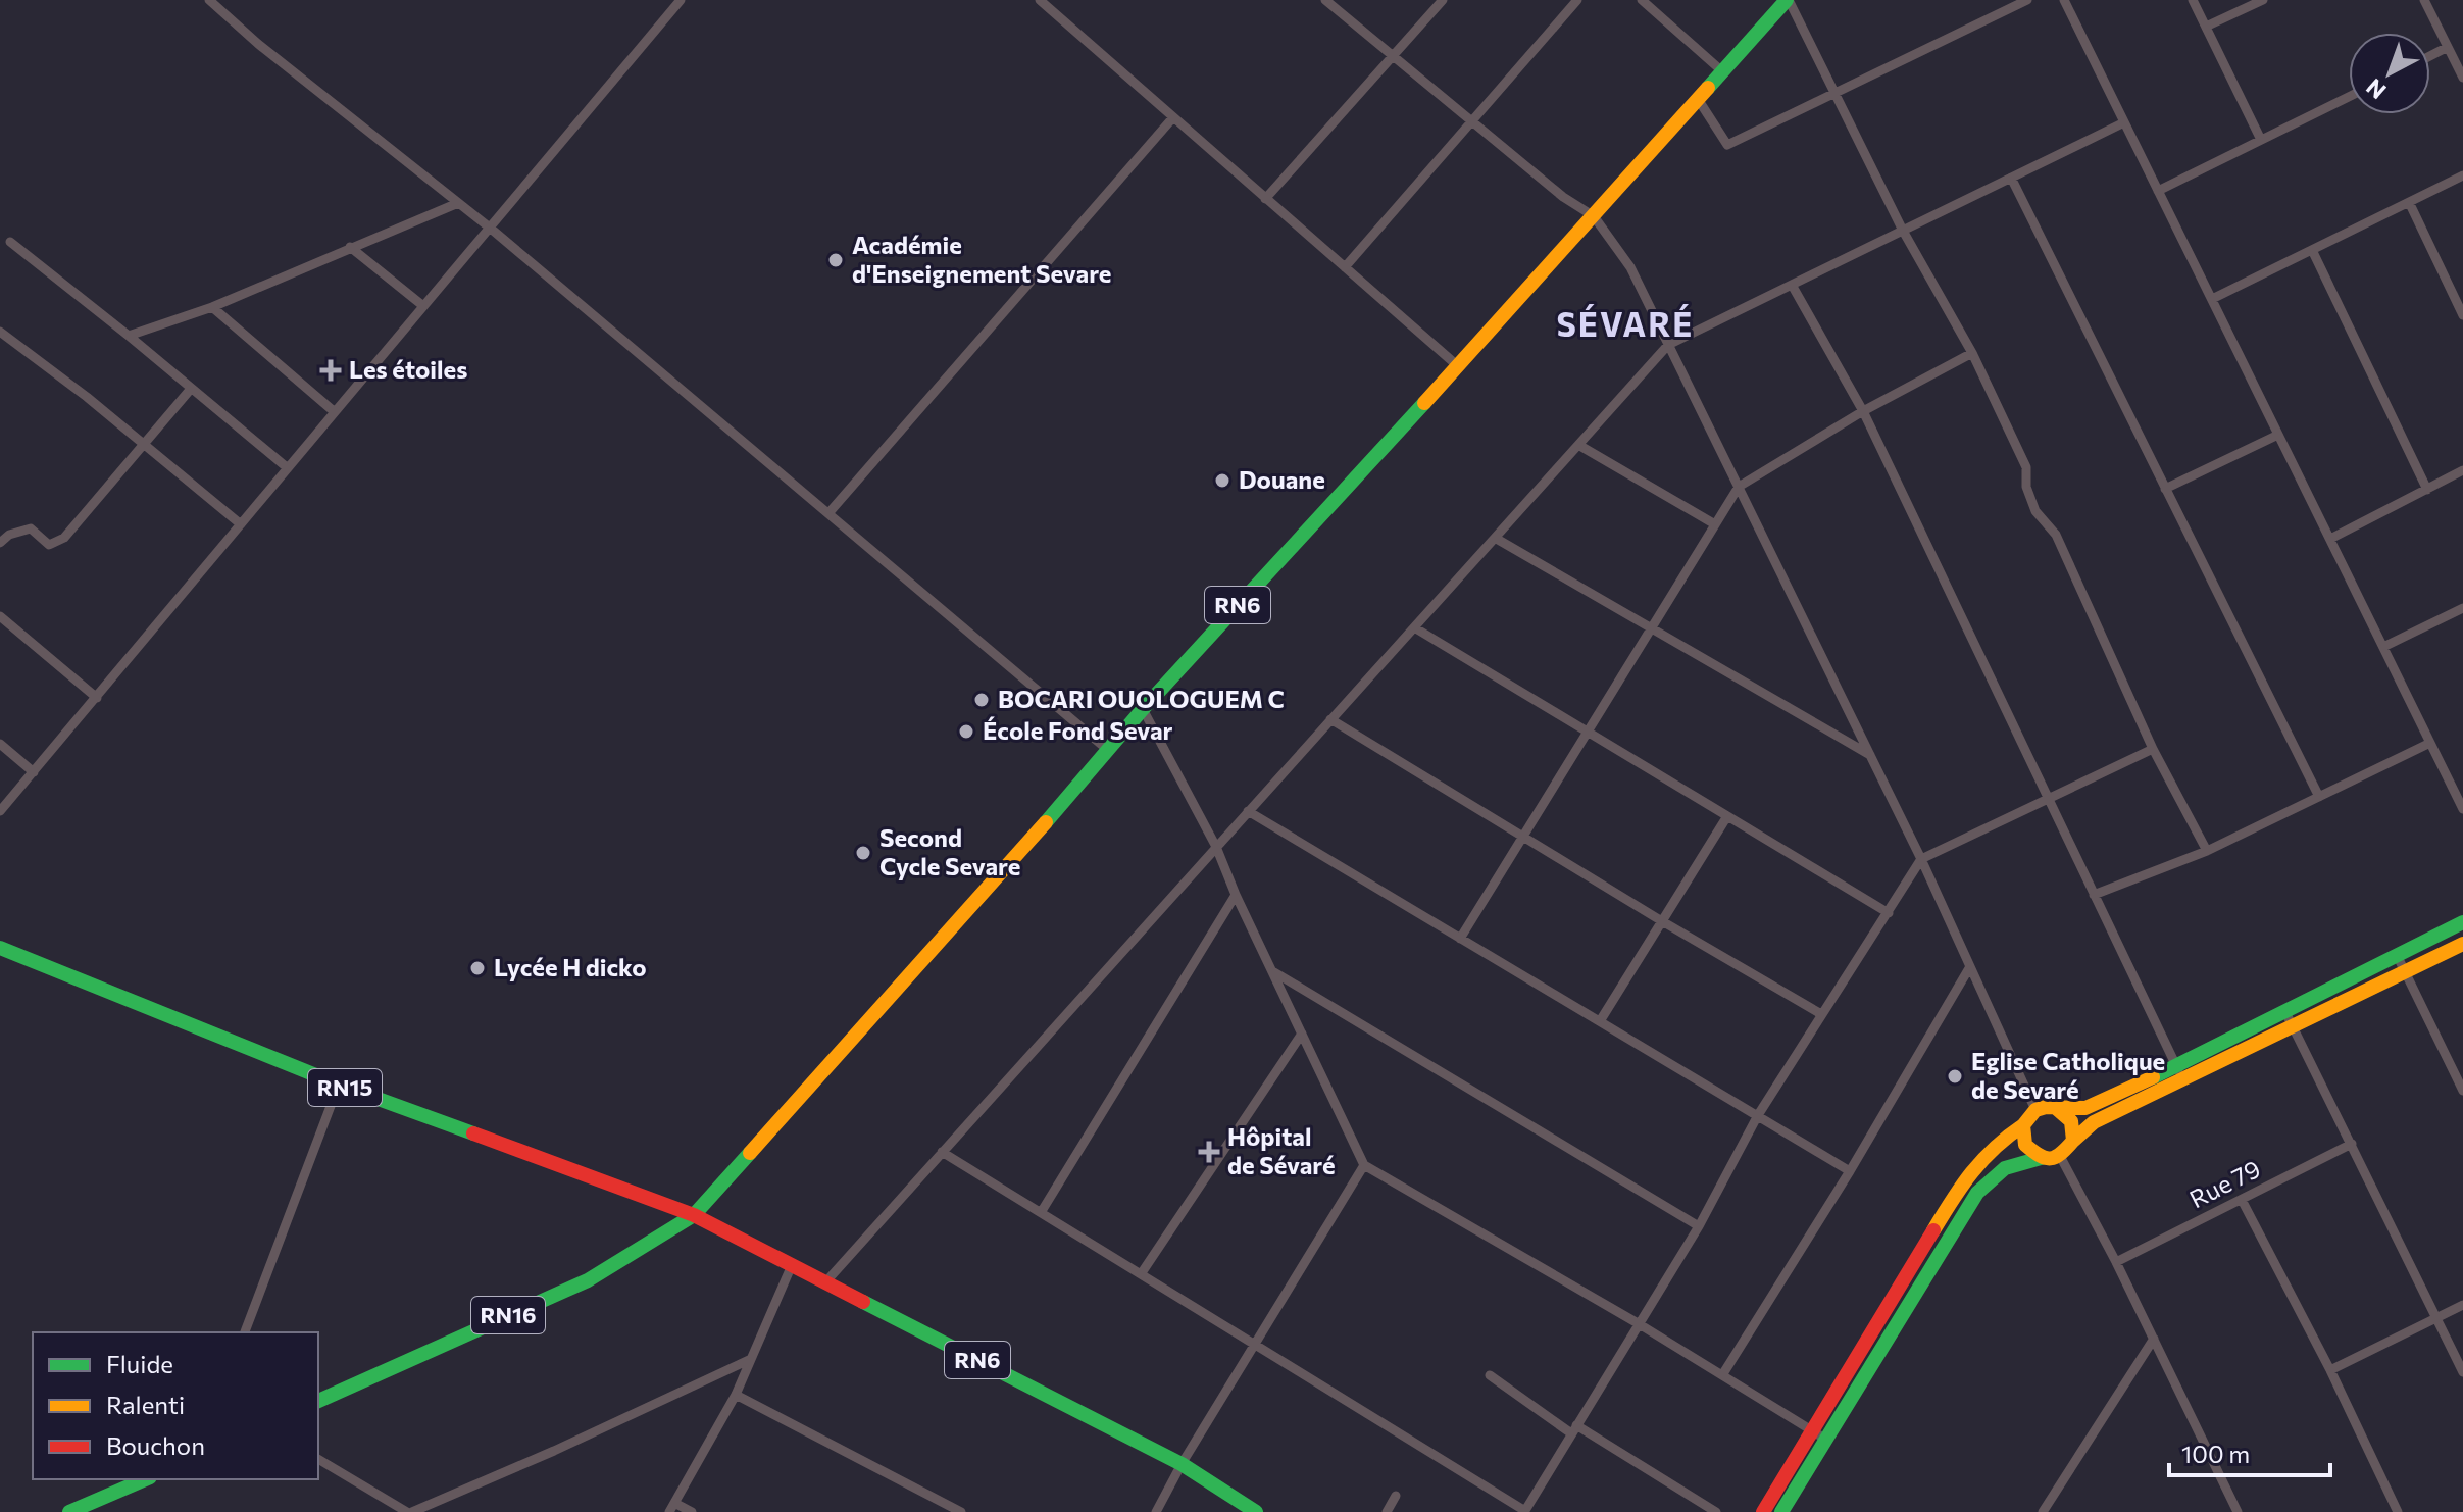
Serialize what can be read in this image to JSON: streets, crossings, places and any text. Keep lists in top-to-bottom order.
{
  "streets": {
    "main road": ["RN6", "RN15", "RN16"],
    "street": ["Rue 79"]
  },
  "crossings": [
    ["RN6", "RN15"],
    ["RN6", "RN16"],
    ["RN15", "RN16"]
  ],
  "districts": ["SÉVARÉ"],
  "places": {
    "other": [
      "Académie d'Enseignement Sevare",
      "Douane",
      "BOCARI OUOLOGUEM C",
      "École Fond Sevar",
      "Second Cycle Sevare",
      "Lycée H dicko",
      "Eglise Catholique de Sevaré"
    ],
    "health": ["Les étoiles", "Hôpital de Sévaré"]
  },
  "legend": ["Fluide", "Ralenti", "Bouchon"],
  "scale_bar": "100 m",
  "north": "bottom left"
}
